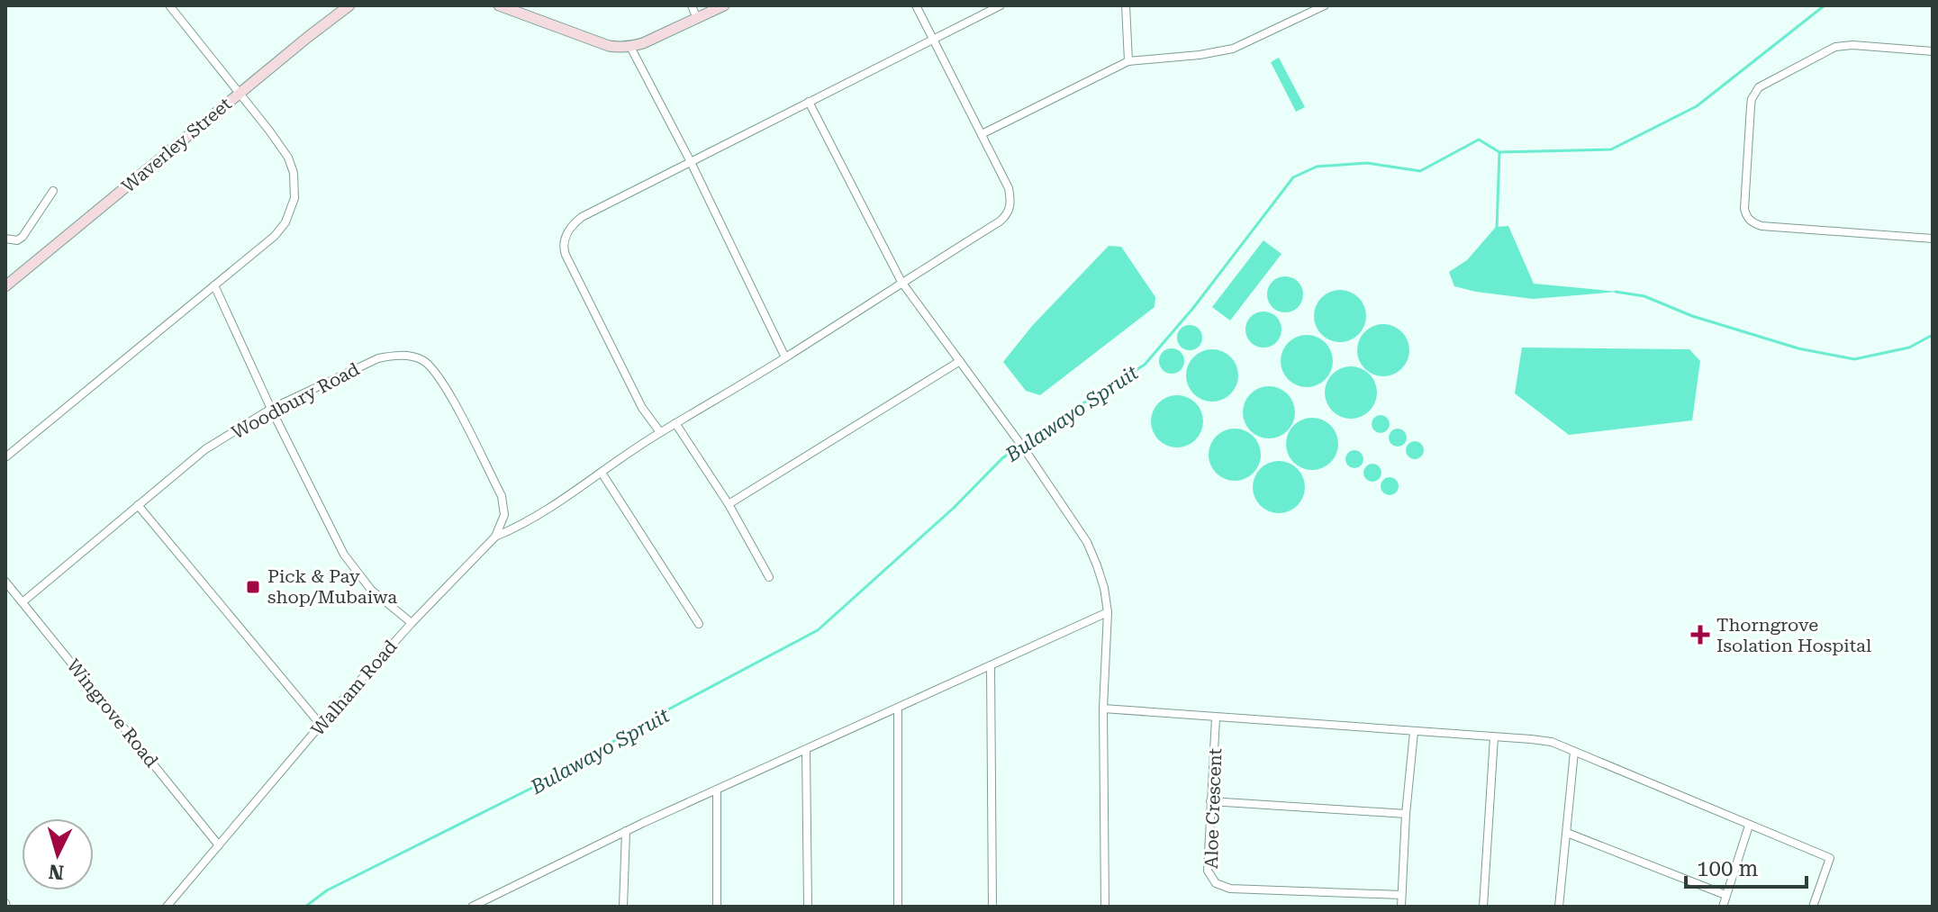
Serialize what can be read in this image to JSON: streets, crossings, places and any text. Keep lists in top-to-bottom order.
{
  "streets": {
    "street": [
      "Waverley Street",
      "Woodbury Road",
      "Walham Road",
      "Wingrove Road",
      "Aloe Crescent"
    ]
  },
  "crossings": [
    ["Woodbury Road", "Walham Road"],
    ["Woodbury Road", "Wingrove Road"],
    ["Walham Road", "Wingrove Road"]
  ],
  "water": ["Bulawayo Spruit"],
  "places": {
    "transit": ["Pick & Pay shop/Mubaiwa"],
    "health": ["Thorngrove Isolation Hospital"]
  },
  "scale_bar": "100 m",
  "north": "bottom"
}
